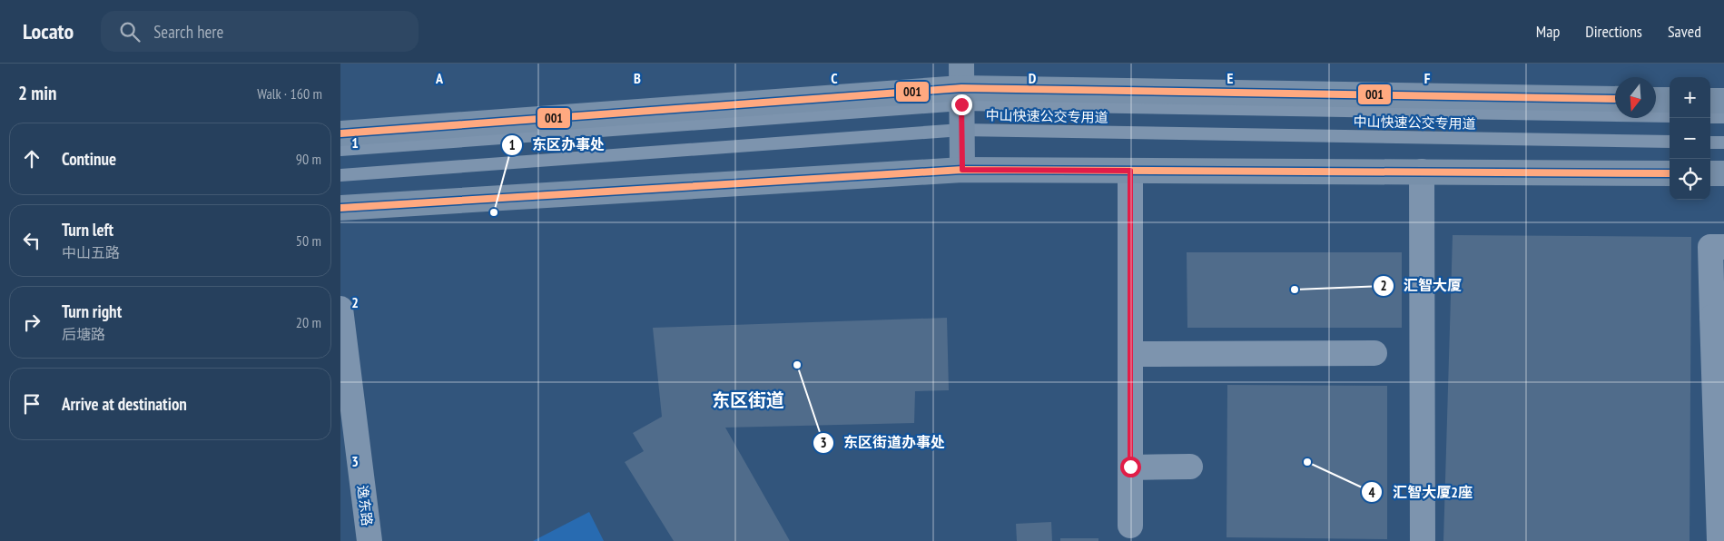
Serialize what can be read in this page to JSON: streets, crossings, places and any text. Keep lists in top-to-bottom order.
{
  "streets": {
    "street": ["逸东路"],
    "lane": ["中山快速公交专用道"]
  },
  "districts": ["东区街道"],
  "places": [
    "东区办事处",
    "汇智大厦",
    "东区街道办事处",
    "汇智大厦2座"
  ],
  "lines": ["transit line 001"],
  "north": "bottom",
  "page": {
    "header": "Locato",
    "search": "Search here",
    "nav": ["Map", "Directions", "Saved"],
    "heading": ["2 min", "Walk · 160 m"],
    "map_buttons": ["+", "−"],
    "list": [
      ["Continue", "90 m"],
      ["Turn left", "中山五路", "50 m"],
      ["Turn right", "后塘路", "20 m"],
      "Arrive at destination"
    ]
  },
  "grid": {
    "columns": [
      "A",
      "B",
      "C",
      "D",
      "E",
      "F"
    ],
    "rows": ["1", "2", "3"]
  }
}
